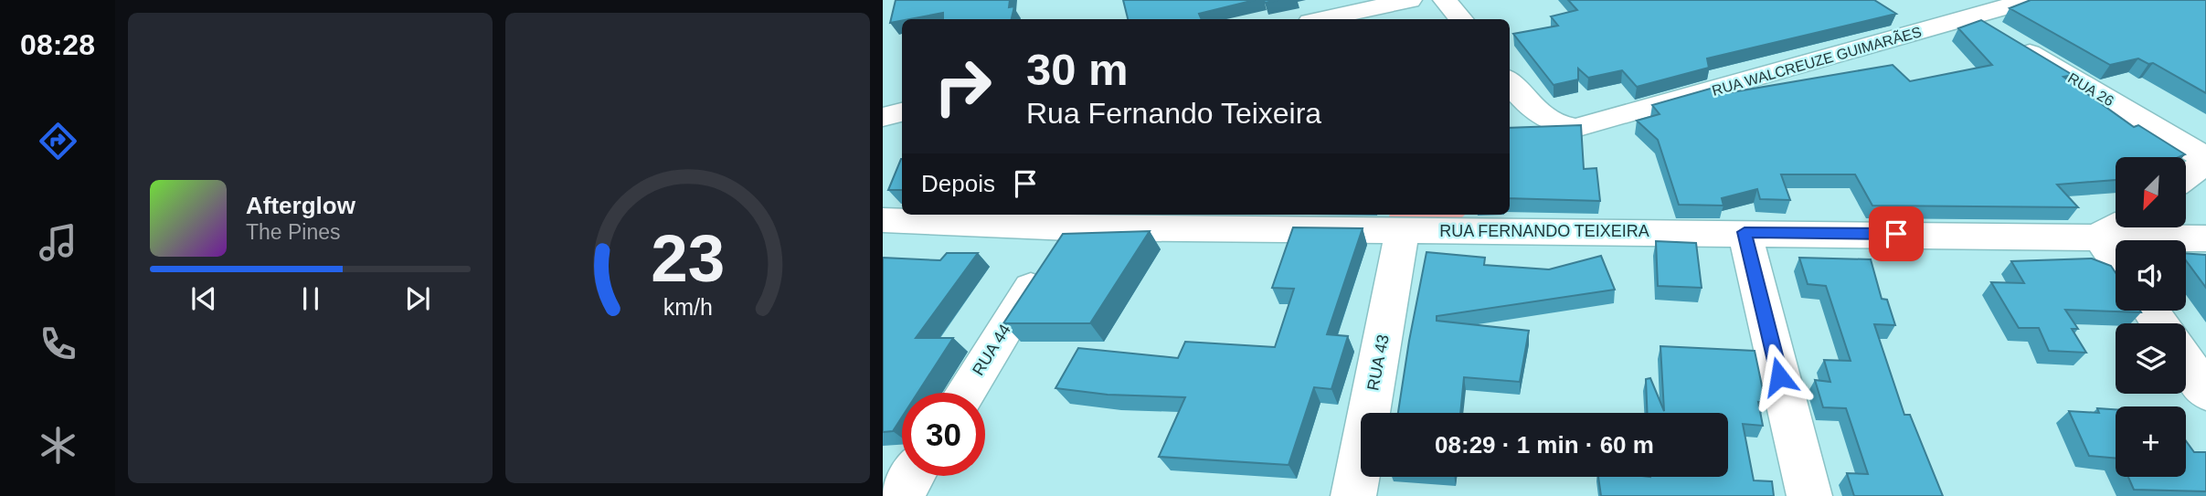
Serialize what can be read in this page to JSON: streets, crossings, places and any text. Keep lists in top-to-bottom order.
{
  "streets": {
    "street": [
      "RUA WALCREUZE GUIMARÃES",
      "RUA 26",
      "RUA FERNANDO TEIXEIRA",
      "RUA 44",
      "RUA 43"
    ]
  },
  "crossings": [
    ["RUA WALCREUZE GUIMARÃES", "RUA 26"],
    ["RUA FERNANDO TEIXEIRA", "RUA 44"],
    ["RUA FERNANDO TEIXEIRA", "RUA 43"]
  ],
  "north": "bottom left",
  "page": {
    "tabs": "08:28",
    "turn": ["30 m", "Rua Fernando Teixeira"],
    "then": "Depois",
    "map_buttons": "+",
    "song": ["Afterglow", "The Pines"],
    "limit": "30",
    "trip": "08:29 · 1 min · 60 m",
    "gauge": ["23", "km/h"]
  }
}
